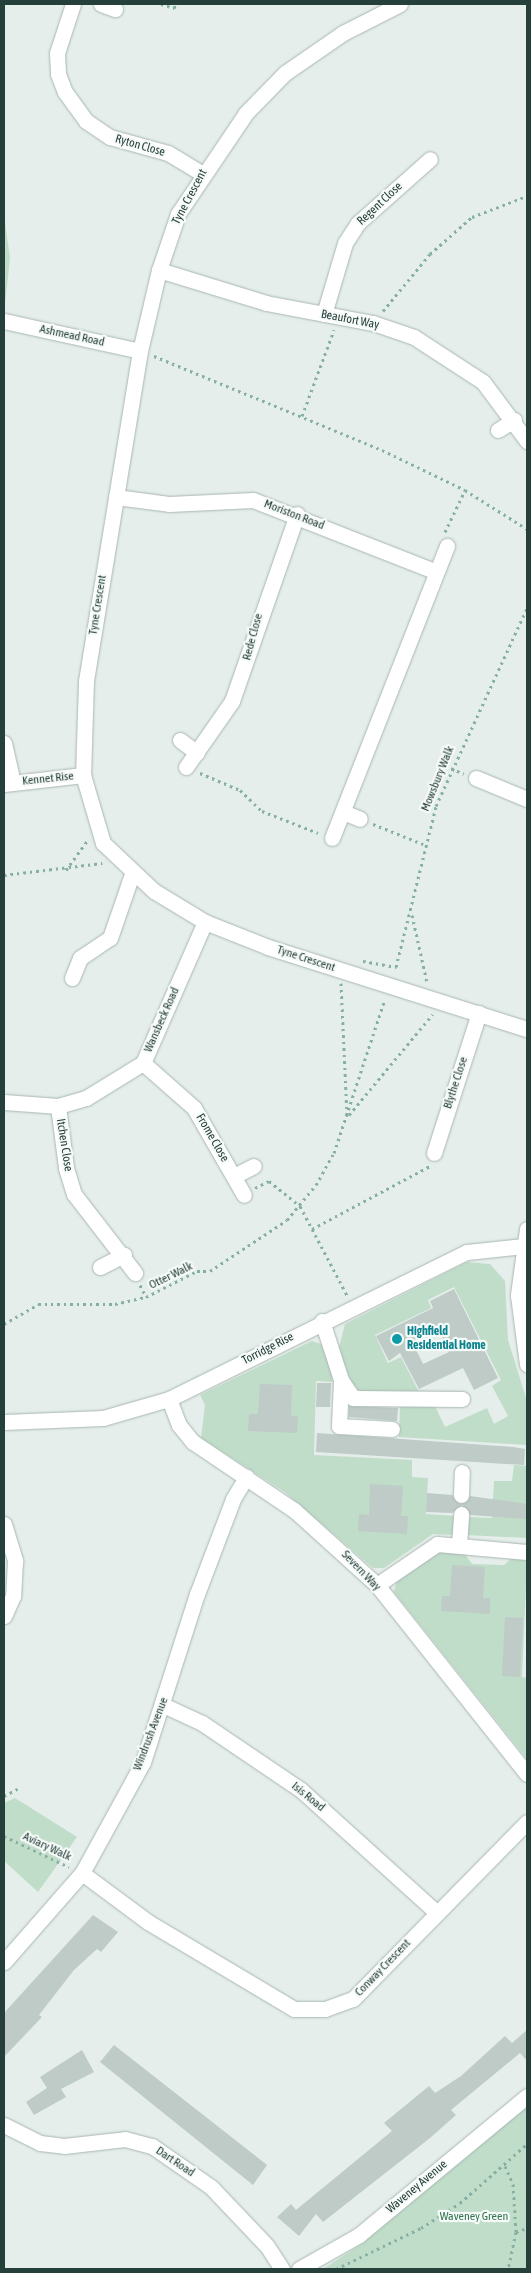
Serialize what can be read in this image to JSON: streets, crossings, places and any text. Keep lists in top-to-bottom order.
{
  "streets": {
    "street": [
      "Ryton Close",
      "Tyne Crescent",
      "Regent Close",
      "Beaufort Way",
      "Ashmead Road",
      "Moriston Road",
      "Rede Close",
      "Kennet Rise",
      "Wansbeck Road",
      "Blythe Close",
      "Frome Close",
      "Itchen Close",
      "Torridge Rise",
      "Severn Way",
      "Windrush Avenue",
      "Isis Road",
      "Conway Crescent",
      "Dart Road",
      "Waveney Avenue"
    ],
    "path": ["Mowsbury Walk", "Otter Walk", "Aviary Walk"]
  },
  "crossings": [
    ["Ryton Close", "Tyne Crescent"],
    ["Tyne Crescent", "Beaufort Way"],
    ["Tyne Crescent", "Ashmead Road"],
    ["Tyne Crescent", "Moriston Road"],
    ["Tyne Crescent", "Kennet Rise"],
    ["Tyne Crescent", "Wansbeck Road"],
    ["Tyne Crescent", "Blythe Close"],
    ["Regent Close", "Beaufort Way"],
    ["Moriston Road", "Rede Close"],
    ["Wansbeck Road", "Frome Close"],
    ["Wansbeck Road", "Itchen Close"],
    ["Torridge Rise", "Severn Way"],
    ["Severn Way", "Windrush Avenue"],
    ["Windrush Avenue", "Isis Road"],
    ["Windrush Avenue", "Aviary Walk"],
    ["Windrush Avenue", "Conway Crescent"],
    ["Isis Road", "Conway Crescent"],
    ["Aviary Walk", "Conway Crescent"]
  ],
  "parks": ["Waveney Green"],
  "places": ["Highfield Residential Home"]
}
